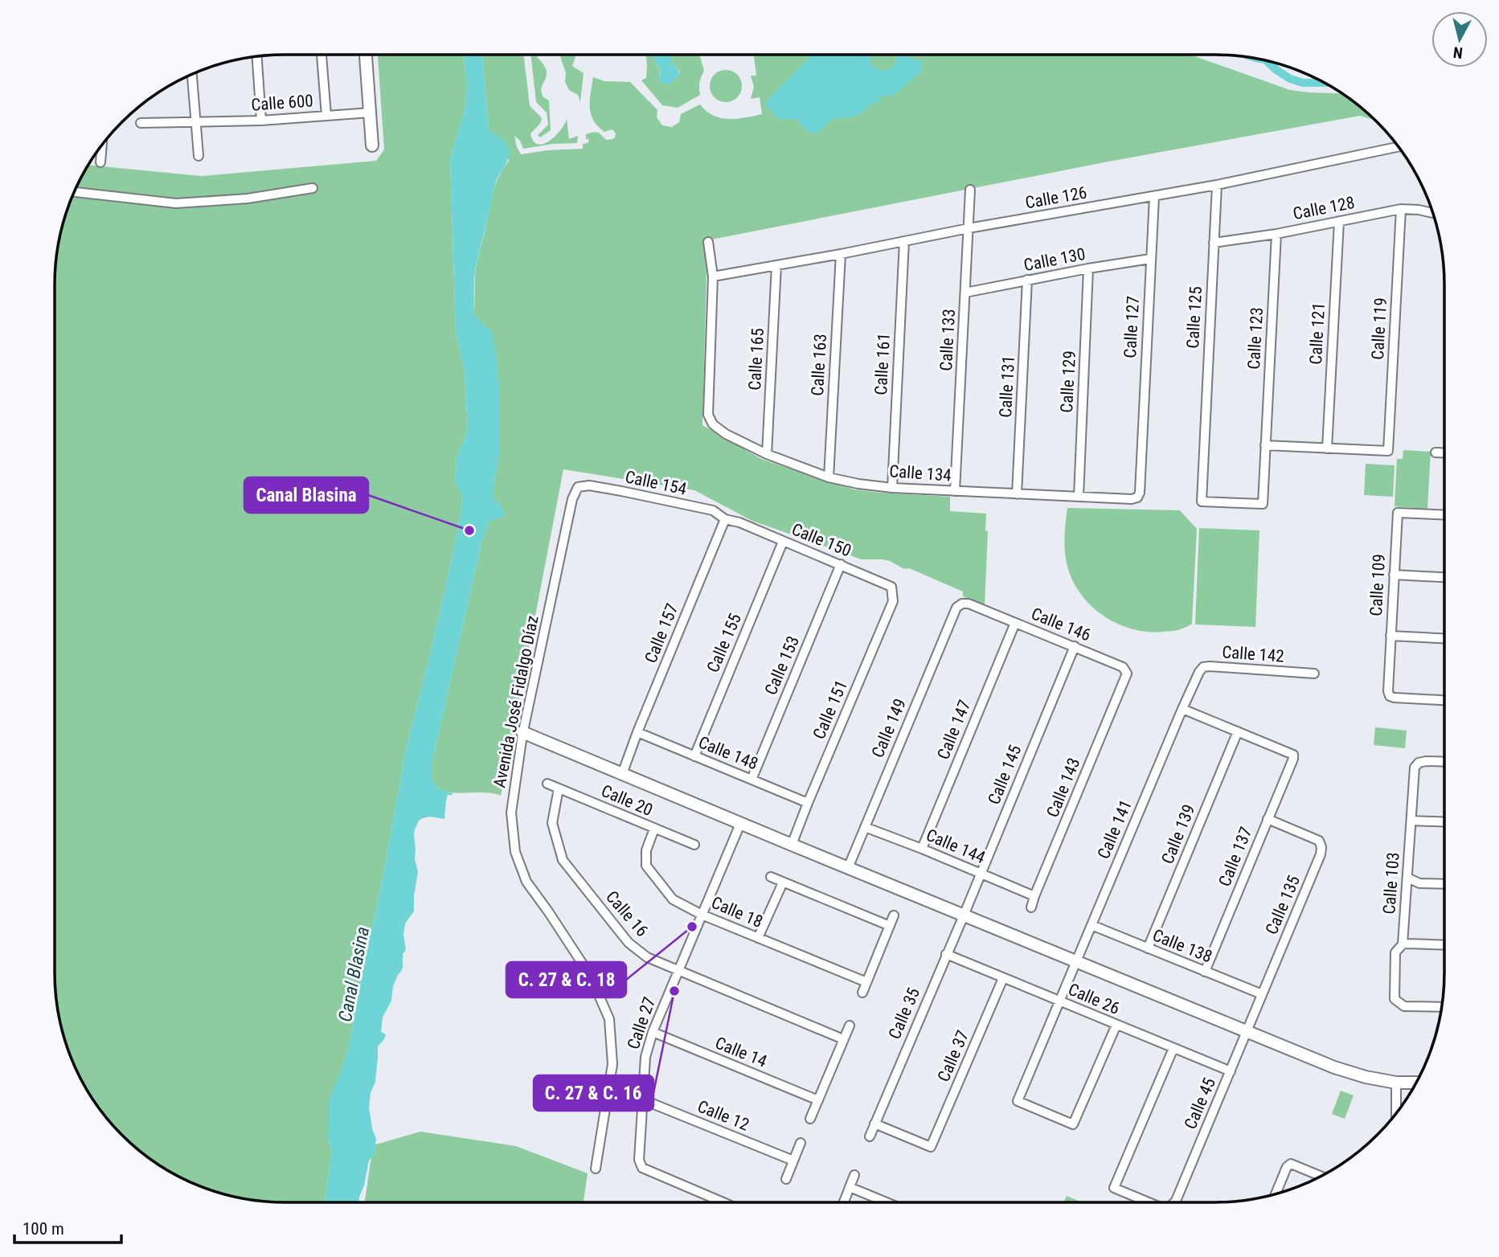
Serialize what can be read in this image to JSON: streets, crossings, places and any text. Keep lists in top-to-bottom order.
{
  "streets": {
    "street": [
      "Calle 600",
      "Calle 126",
      "Calle 128",
      "Calle 130",
      "Calle 125",
      "Calle 127",
      "Calle 119",
      "Calle 121",
      "Calle 123",
      "Calle 133",
      "Calle 165",
      "Calle 161",
      "Calle 163",
      "Calle 129",
      "Calle 131",
      "Calle 134",
      "Calle 154",
      "Calle 150",
      "Calle 109",
      "Calle 146",
      "Calle 157",
      "Calle 155",
      "Calle 142",
      "Calle 153",
      "Avenida José Fidalgo Díaz",
      "Calle 151",
      "Calle 149",
      "Calle 147",
      "Calle 148",
      "Calle 145",
      "Calle 143",
      "Calle 20",
      "Calle 141",
      "Calle 139",
      "Calle 144",
      "Calle 137",
      "Calle 103",
      "Calle 135",
      "Calle 18",
      "Calle 16",
      "Calle 138",
      "Calle 26",
      "Calle 35",
      "Calle 27",
      "Calle 14",
      "Calle 37",
      "Calle 45",
      "Calle 12"
    ]
  },
  "crossings": [
    ["Calle 126", "Calle 125"],
    ["Calle 126", "Calle 127"],
    ["Calle 126", "Calle 133"],
    ["Calle 126", "Calle 165"],
    ["Calle 126", "Calle 161"],
    ["Calle 126", "Calle 163"],
    ["Calle 126", "Calle 134"],
    ["Calle 128", "Calle 125"],
    ["Calle 128", "Calle 119"],
    ["Calle 128", "Calle 121"],
    ["Calle 128", "Calle 123"],
    ["Calle 130", "Calle 127"],
    ["Calle 130", "Calle 133"],
    ["Calle 130", "Calle 129"],
    ["Calle 130", "Calle 131"],
    ["Calle 125", "Calle 123"],
    ["Calle 127", "Calle 134"],
    ["Calle 119", "Calle 121"],
    ["Calle 133", "Calle 134"],
    ["Calle 165", "Calle 134"],
    ["Calle 161", "Calle 134"],
    ["Calle 163", "Calle 134"],
    ["Calle 129", "Calle 134"],
    ["Calle 131", "Calle 134"],
    ["Calle 154", "Calle 150"],
    ["Calle 154", "Calle 157"],
    ["Calle 154", "Avenida José Fidalgo Díaz"],
    ["Calle 150", "Calle 157"],
    ["Calle 150", "Calle 155"],
    ["Calle 150", "Calle 153"],
    ["Calle 150", "Calle 151"],
    ["Calle 146", "Calle 149"],
    ["Calle 146", "Calle 147"],
    ["Calle 146", "Calle 145"],
    ["Calle 146", "Calle 143"],
    ["Calle 157", "Calle 148"],
    ["Calle 155", "Calle 148"],
    ["Calle 142", "Calle 141"],
    ["Calle 153", "Calle 148"],
    ["Calle 151", "Calle 148"],
    ["Calle 149", "Calle 144"],
    ["Calle 147", "Calle 144"],
    ["Calle 145", "Calle 144"],
    ["Calle 145", "Calle 35"],
    ["Calle 143", "Calle 144"],
    ["Calle 20", "Calle 18"],
    ["Calle 20", "Calle 16"],
    ["Calle 141", "Calle 138"],
    ["Calle 141", "Calle 26"],
    ["Calle 139", "Calle 137"],
    ["Calle 139", "Calle 138"],
    ["Calle 137", "Calle 135"],
    ["Calle 137", "Calle 138"],
    ["Calle 135", "Calle 138"],
    ["Calle 135", "Calle 45"],
    ["Calle 18", "Calle 27"],
    ["Calle 16", "Calle 27"],
    ["Calle 26", "Calle 35"],
    ["Calle 26", "Calle 37"],
    ["Calle 26", "Calle 45"],
    ["Calle 35", "Calle 37"],
    ["Calle 27", "Calle 14"],
    ["Calle 27", "Calle 12"]
  ],
  "water": ["Canal Blasina"],
  "places": ["Canal Blasina", "C. 27 & C. 18", "C. 27 & C. 16"],
  "scale_bar": "100 m",
  "north": "bottom"
}
